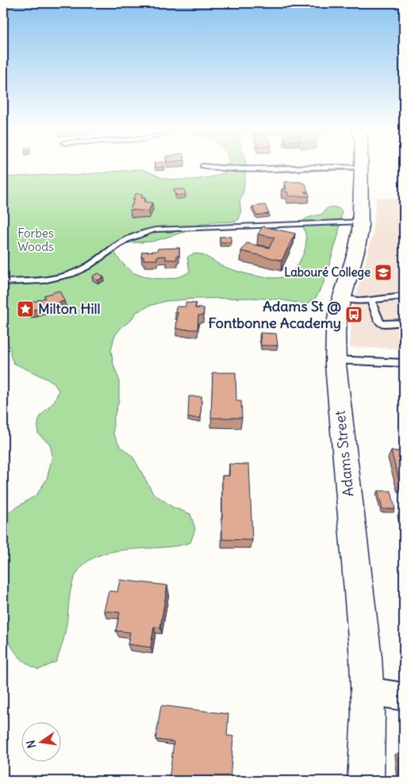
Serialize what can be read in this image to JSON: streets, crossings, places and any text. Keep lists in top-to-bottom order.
{
  "streets": {
    "main road": ["Adams Street"]
  },
  "parks": ["Forbes Woods"],
  "places": {
    "school or university": ["Labouré College"],
    "place": ["Milton Hill"],
    "bus stop": ["Adams St @ Fontbonne Academy"]
  },
  "north": "left"
}
